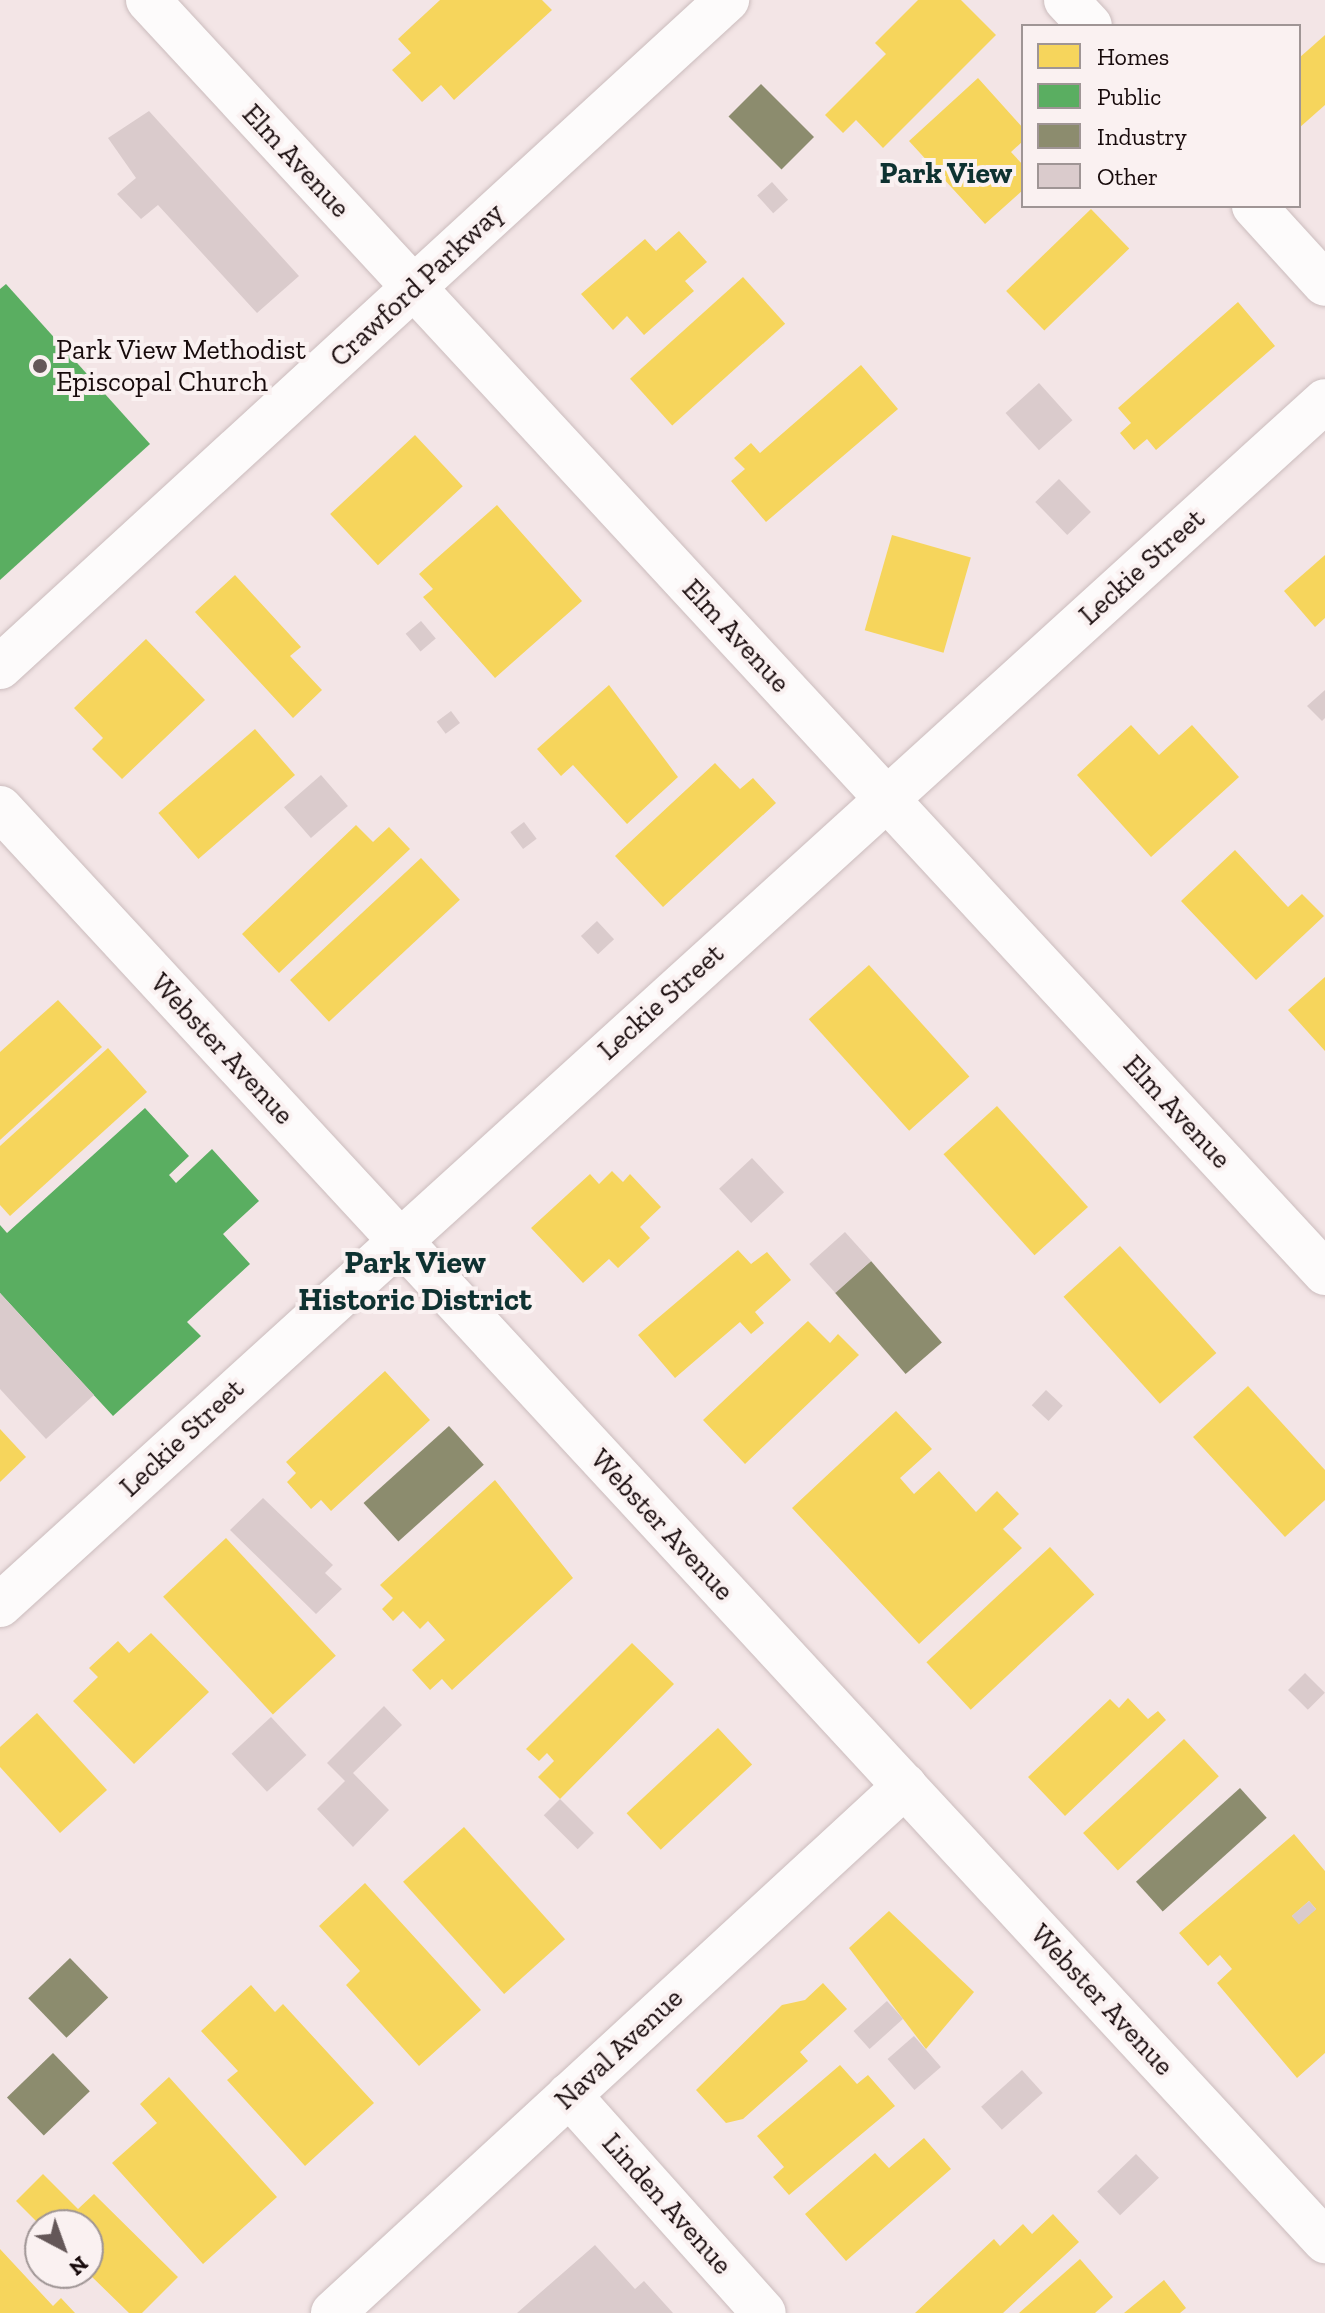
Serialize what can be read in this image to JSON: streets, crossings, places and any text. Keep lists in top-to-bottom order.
{
  "streets": {
    "street": [
      "Elm Avenue",
      "Crawford Parkway",
      "Leckie Street",
      "Webster Avenue",
      "Naval Avenue",
      "Linden Avenue"
    ]
  },
  "crossings": [
    ["Elm Avenue", "Crawford Parkway"],
    ["Elm Avenue", "Leckie Street"],
    ["Leckie Street", "Webster Avenue"],
    ["Webster Avenue", "Naval Avenue"],
    ["Naval Avenue", "Linden Avenue"]
  ],
  "districts": ["Park View", "Park View Historic District"],
  "places": ["Park View Methodist Episcopal Church"],
  "legend": [
    "Homes",
    "Public",
    "Industry",
    "Other"
  ],
  "north": "bottom right"
}
